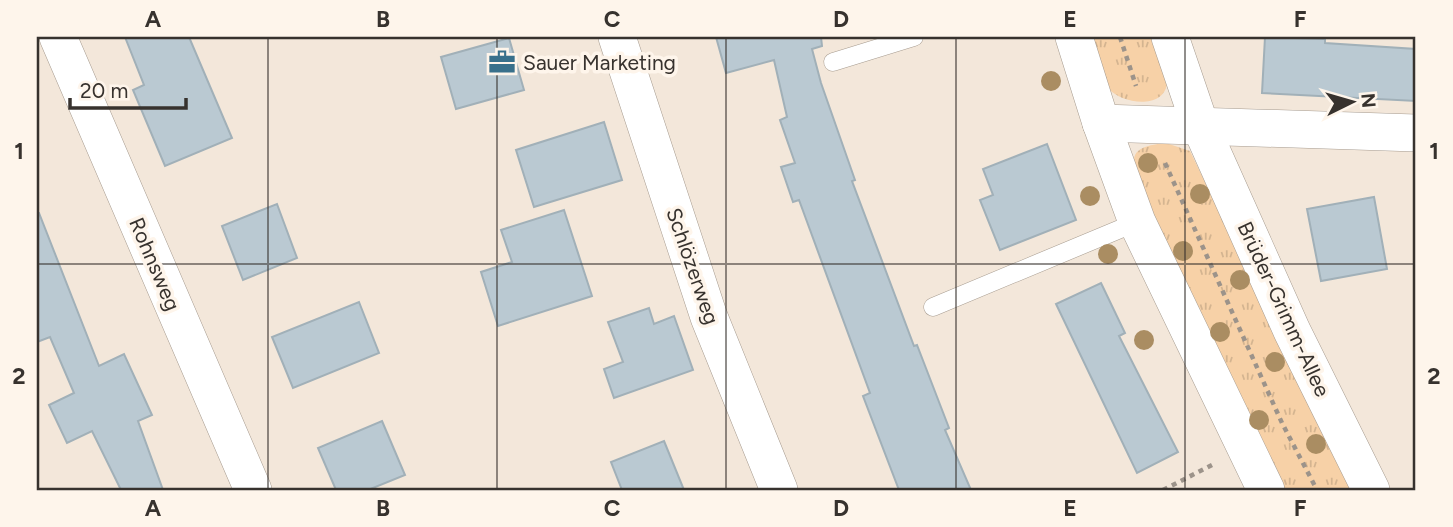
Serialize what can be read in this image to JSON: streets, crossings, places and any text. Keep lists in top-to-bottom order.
{
  "streets": {
    "street": ["Rohnsweg", "Schlözerweg", "Brüder-Grimm-Allee"]
  },
  "places": {
    "office": ["Sauer Marketing"]
  },
  "scale_bar": "20 m",
  "north": "right",
  "grid": {
    "columns": [
      "A",
      "B",
      "C",
      "D",
      "E",
      "F"
    ],
    "rows": ["1", "2"]
  }
}
